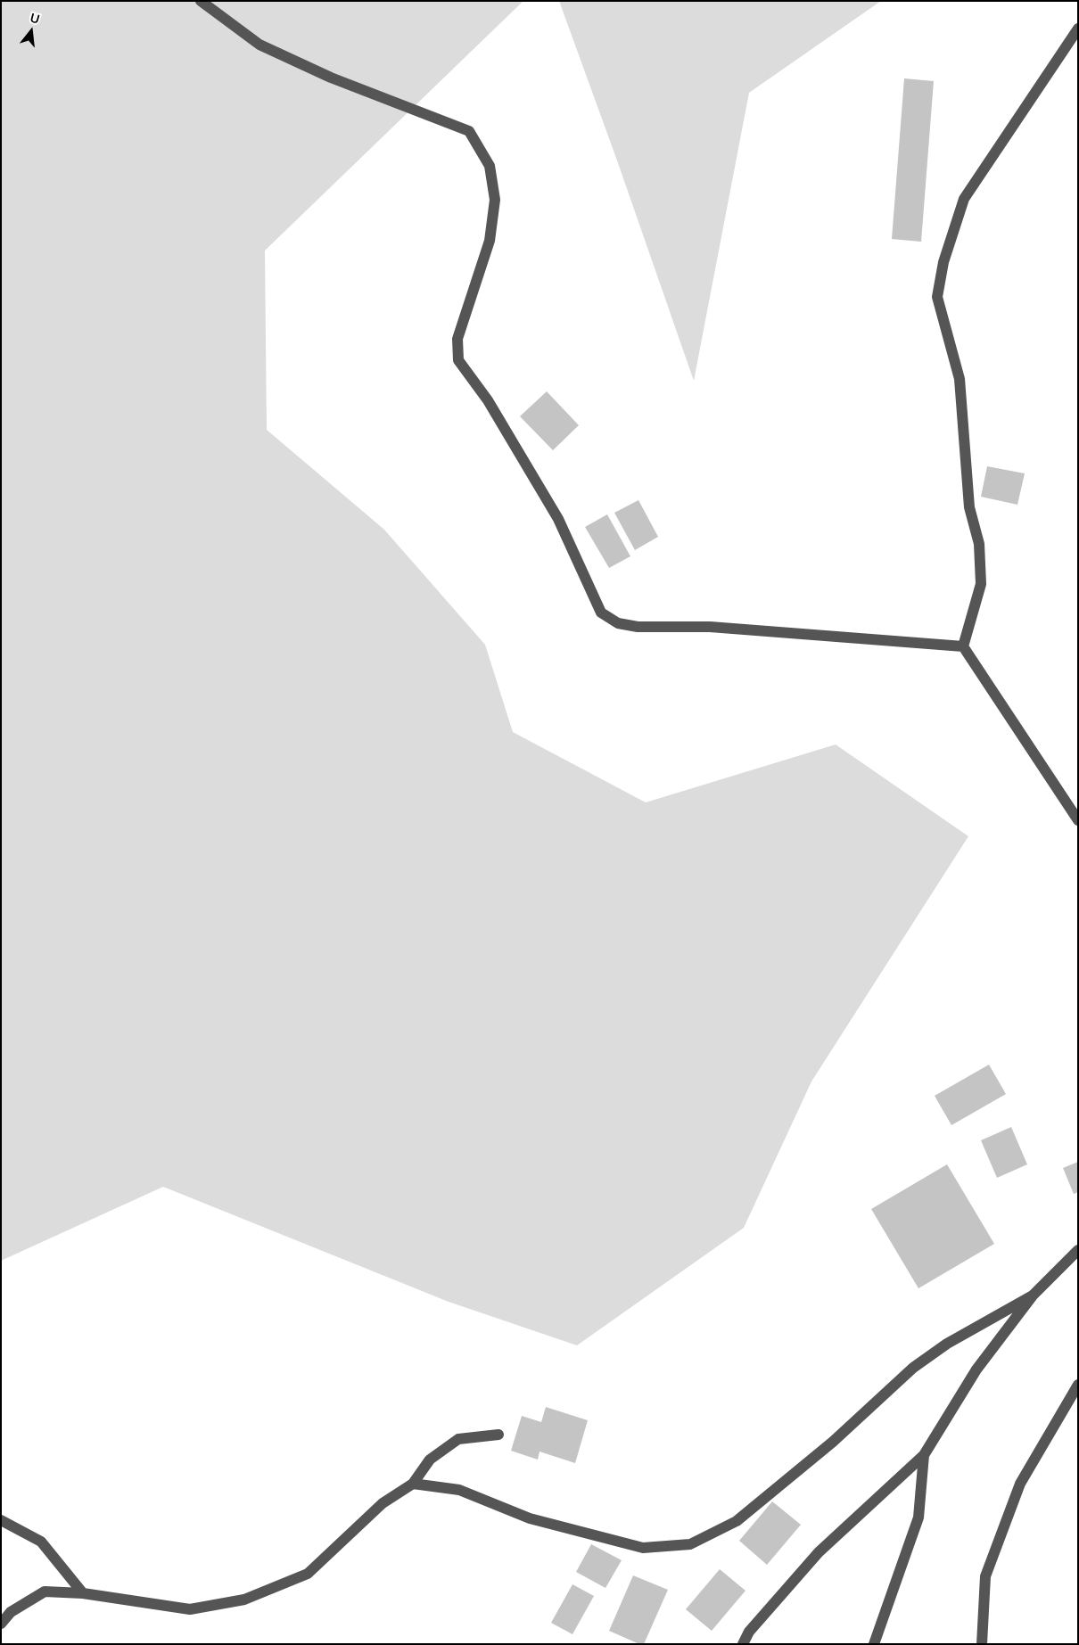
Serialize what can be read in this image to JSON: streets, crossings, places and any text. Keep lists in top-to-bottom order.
{
  "north": "top"
}
